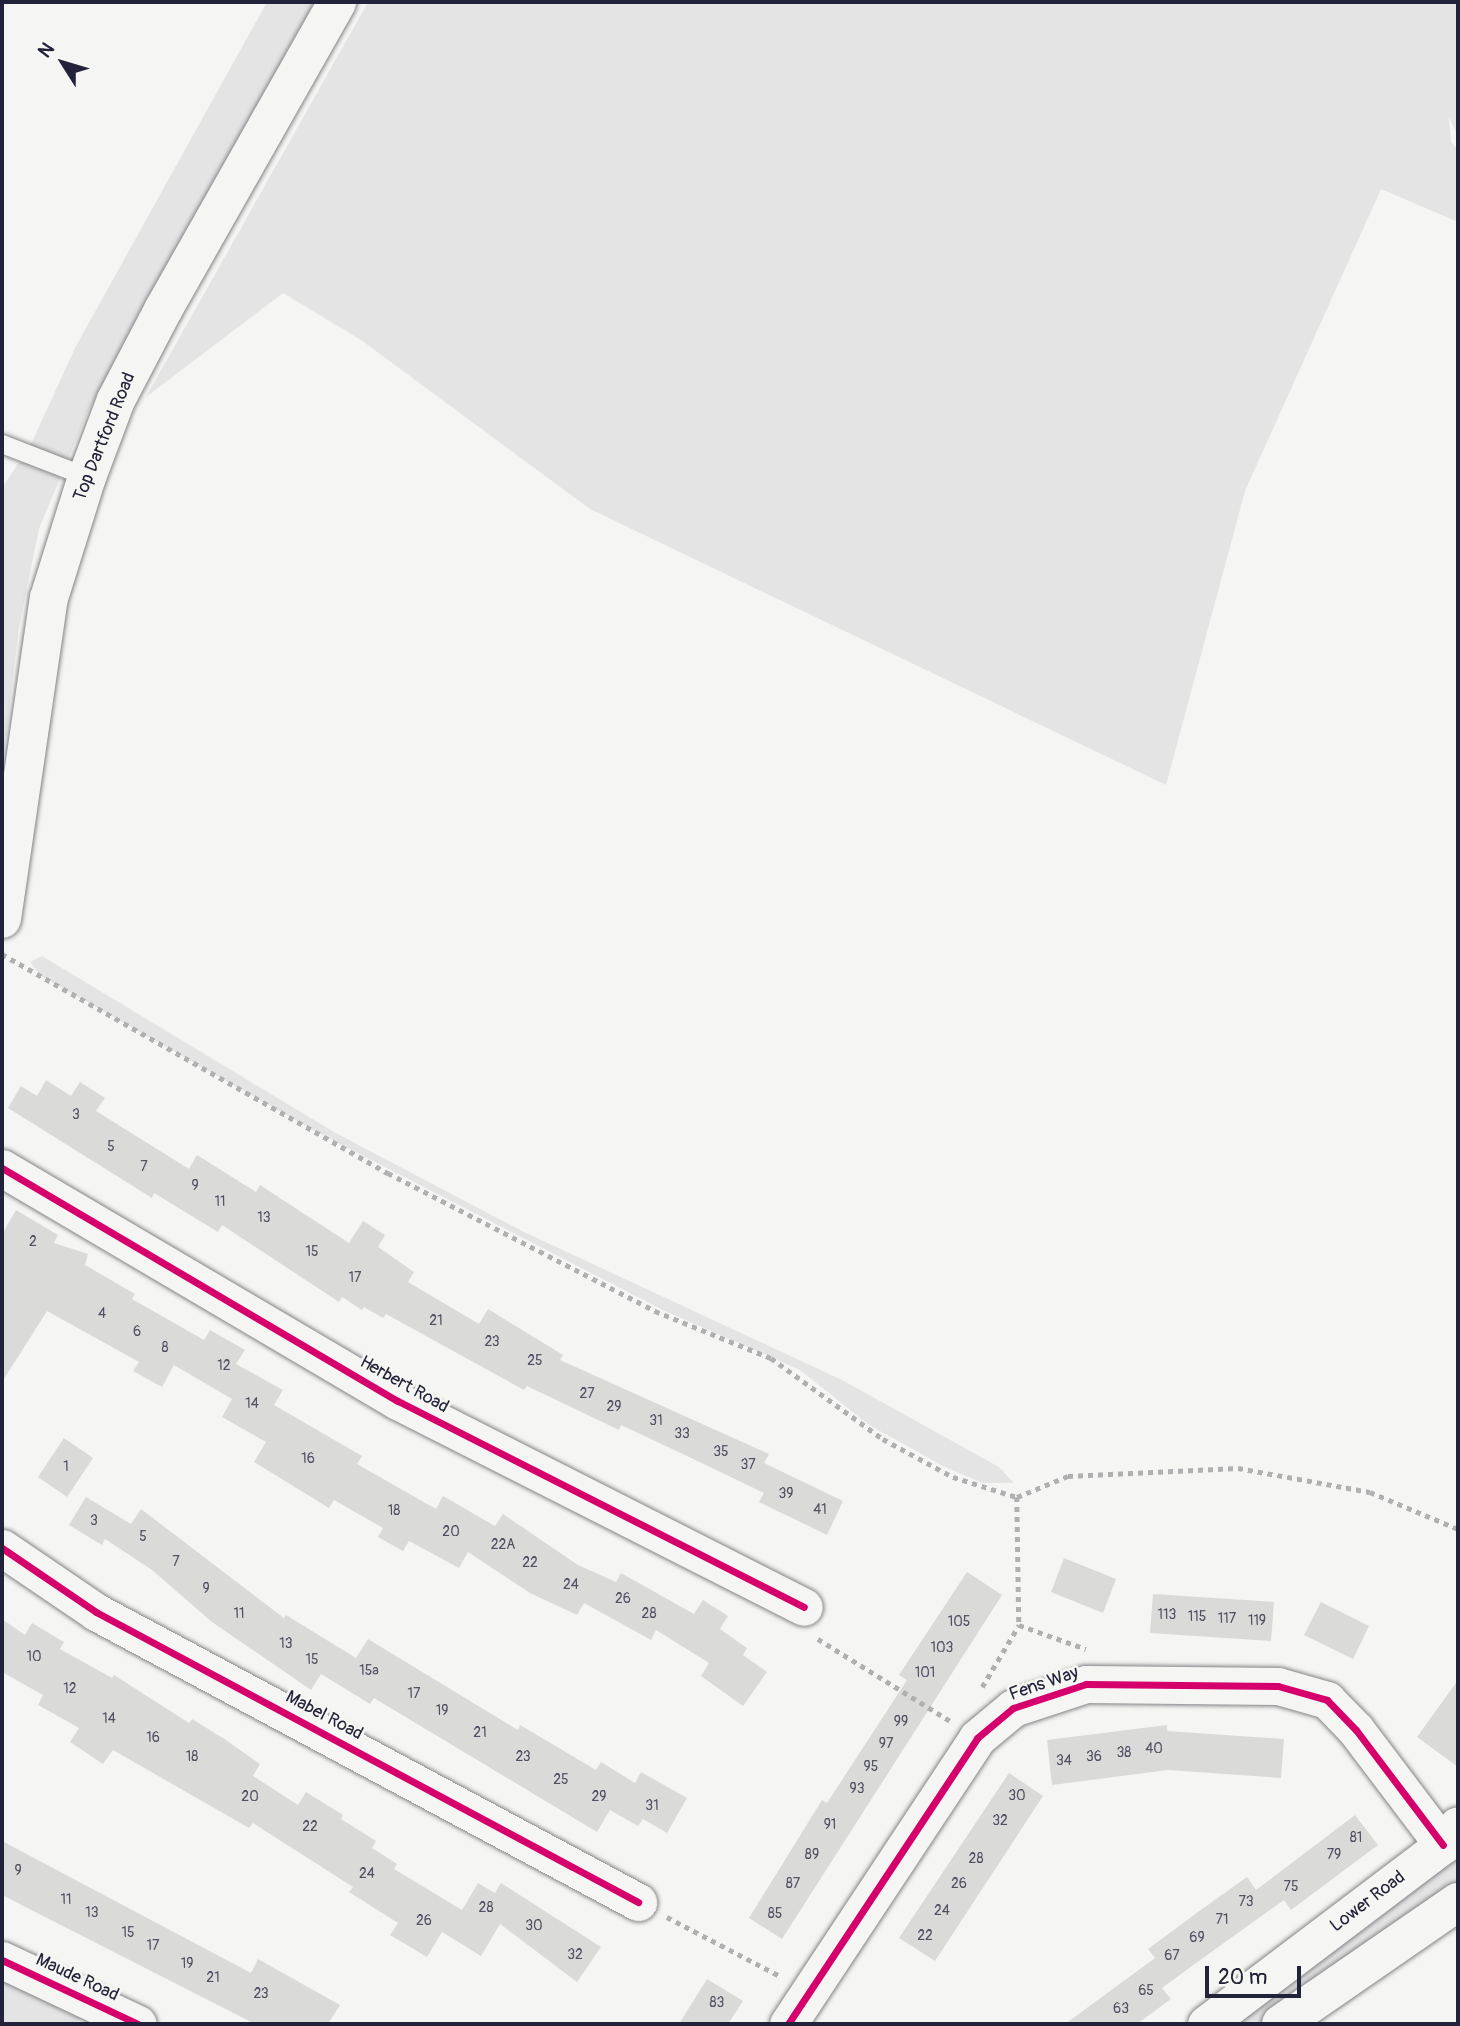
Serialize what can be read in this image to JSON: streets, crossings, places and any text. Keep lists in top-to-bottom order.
{
  "streets": {
    "main road": ["Top Dartford Road"],
    "street": [
      "Herbert Road",
      "Fens Way",
      "Mabel Road",
      "Lower Road",
      "Maude Road"
    ]
  },
  "crossings": [
    ["Fens Way", "Lower Road"]
  ],
  "house_numbers": [
    "3",
    "5",
    "7",
    "9",
    "11",
    "13",
    "2",
    "15",
    "17",
    "4",
    "21",
    "6",
    "23",
    "8",
    "25",
    "12",
    "27",
    "14",
    "29",
    "31",
    "33",
    "35",
    "16",
    "37",
    "1",
    "39",
    "41",
    "18",
    "3",
    "20",
    "5",
    "22A",
    "7",
    "22",
    "24",
    "9",
    "26",
    "11",
    "28",
    "113",
    "115",
    "117",
    "119",
    "105",
    "13",
    "103",
    "10",
    "15",
    "15a",
    "101",
    "12",
    "17",
    "19",
    "14",
    "99",
    "21",
    "16",
    "97",
    "40",
    "38",
    "18",
    "23",
    "36",
    "34",
    "95",
    "25",
    "93",
    "30",
    "20",
    "29",
    "31",
    "32",
    "91",
    "22",
    "81",
    "89",
    "79",
    "28",
    "9",
    "24",
    "87",
    "26",
    "75",
    "11",
    "73",
    "28",
    "24",
    "13",
    "85",
    "71",
    "26",
    "30",
    "15",
    "22",
    "69",
    "17",
    "32",
    "67",
    "19",
    "21",
    "65",
    "23",
    "83",
    "63"
  ],
  "scale_bar": "20 m",
  "north": "top left"
}
